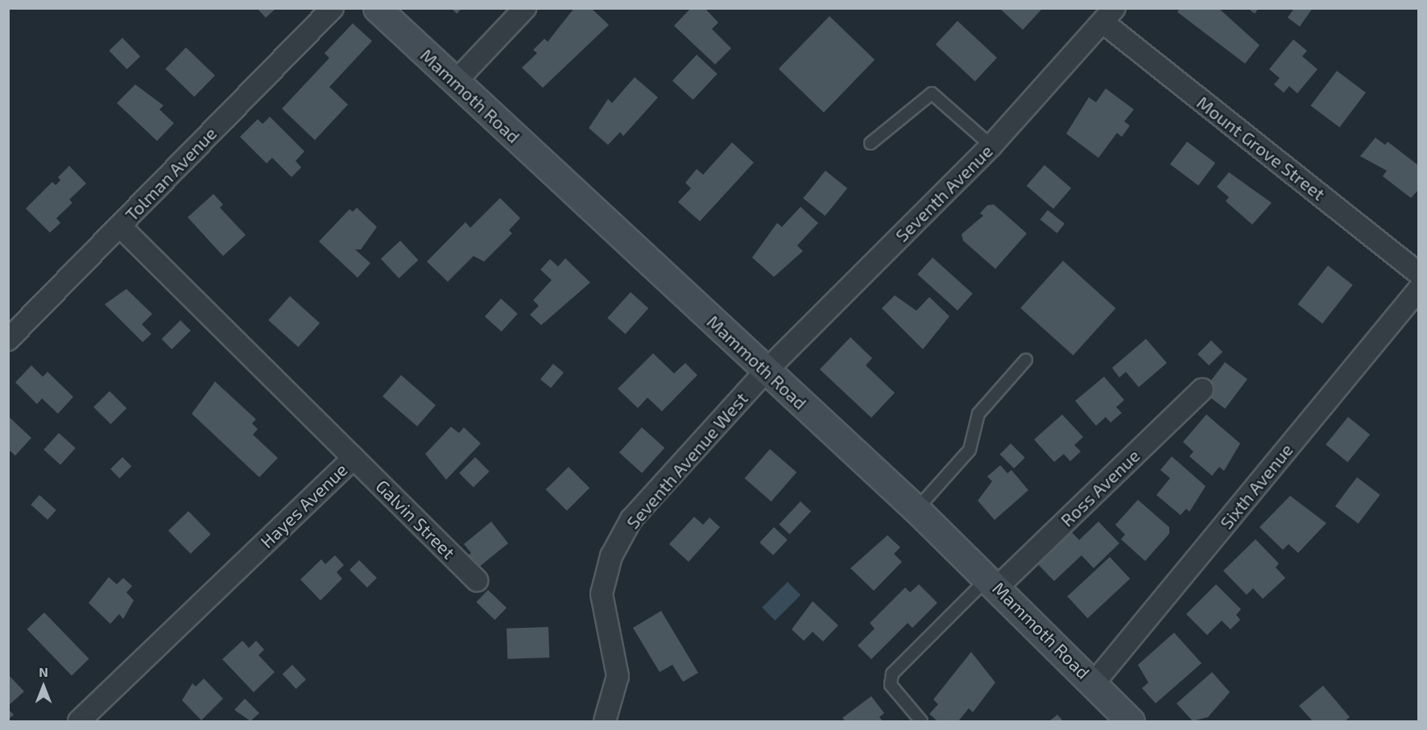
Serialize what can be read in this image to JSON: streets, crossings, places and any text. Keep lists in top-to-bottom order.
{
  "streets": {
    "main road": ["Mammoth Road"],
    "street": [
      "Mount Grove Street",
      "Tolman Avenue",
      "Seventh Avenue",
      "Seventh Avenue West",
      "Sixth Avenue",
      "Ross Avenue",
      "Hayes Avenue",
      "Galvin Street"
    ]
  },
  "crossings": [
    ["Mammoth Road", "Seventh Avenue"],
    ["Mammoth Road", "Seventh Avenue West"],
    ["Mammoth Road", "Sixth Avenue"],
    ["Mammoth Road", "Ross Avenue"],
    ["Mount Grove Street", "Seventh Avenue"],
    ["Tolman Avenue", "Hayes Avenue"],
    ["Seventh Avenue", "Seventh Avenue West"],
    ["Hayes Avenue", "Galvin Street"]
  ],
  "north": "top"
}
